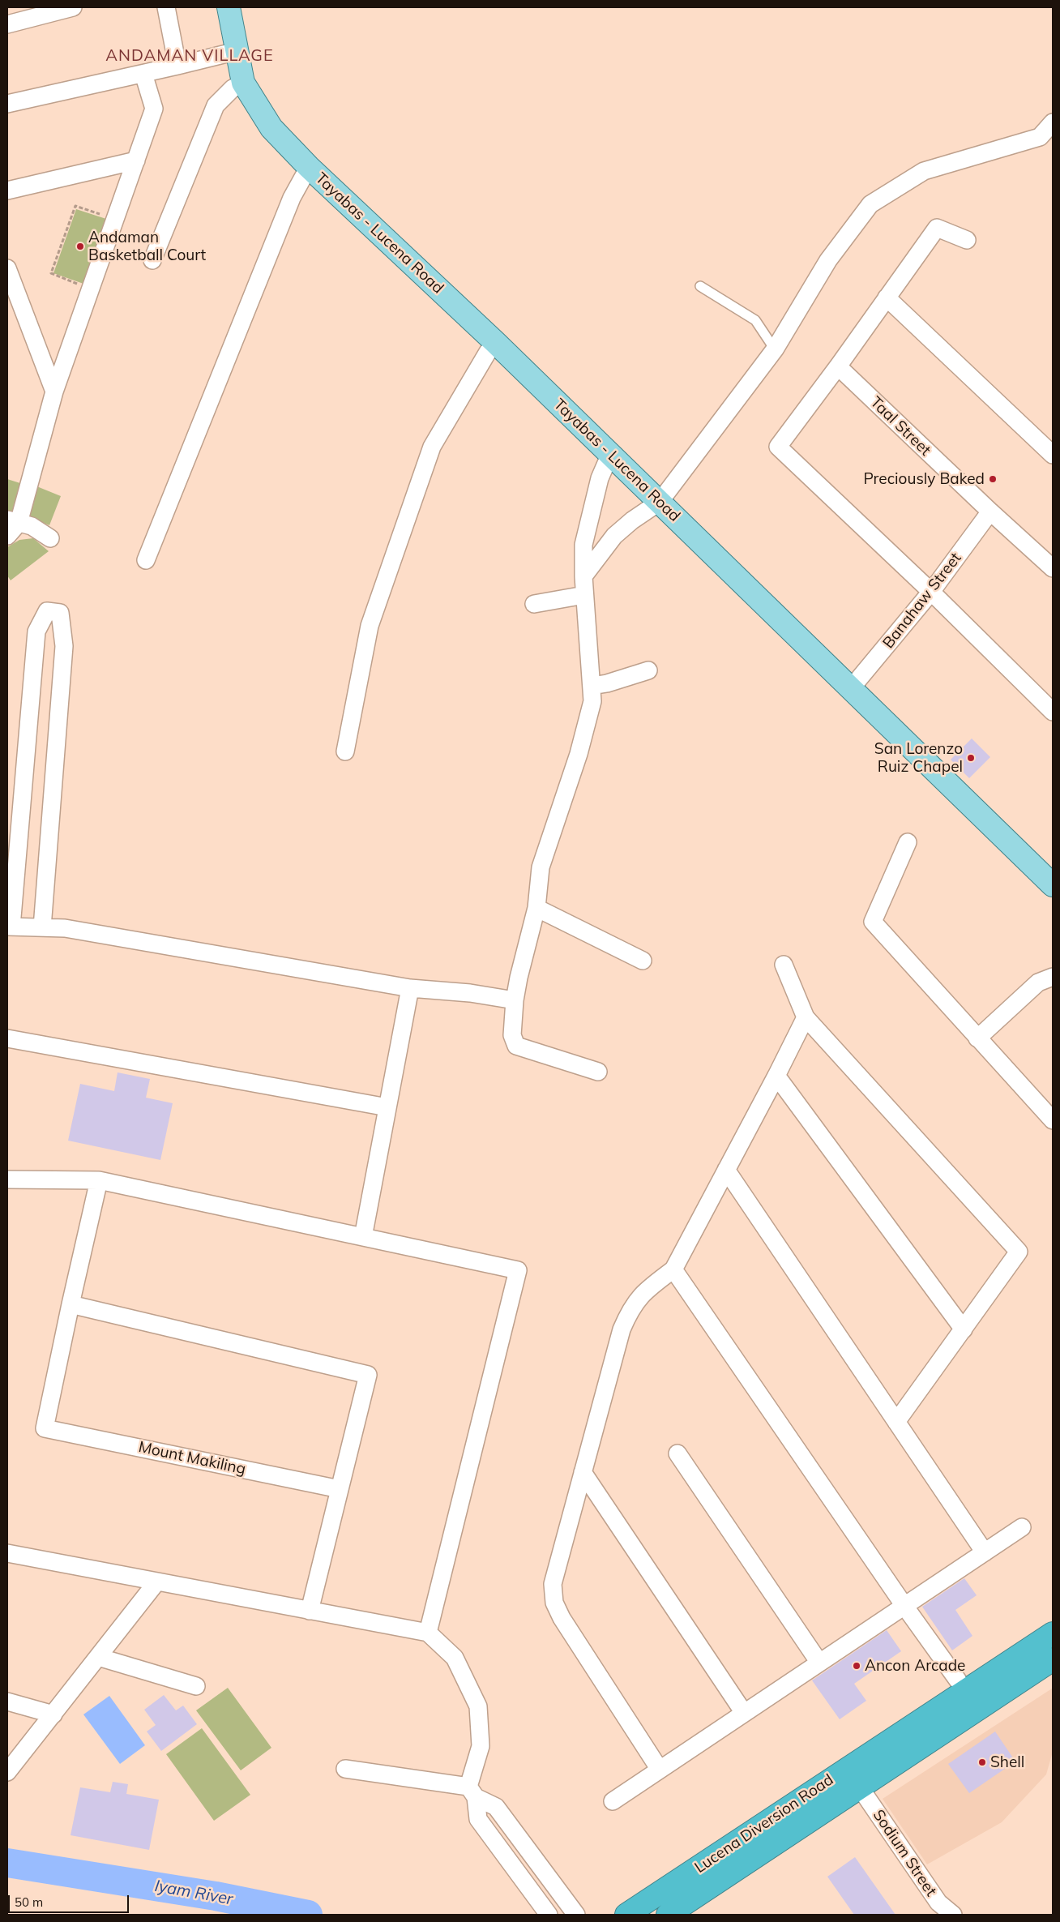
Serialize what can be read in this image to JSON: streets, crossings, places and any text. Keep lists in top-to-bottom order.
{
  "streets": {
    "highway": ["Lucena Diversion Road"],
    "main road": ["Tayabas - Lucena Road"],
    "street": [
      "Taal Street",
      "Banahaw Street",
      "Mount Makiling",
      "Sodium Street"
    ]
  },
  "crossings": [
    ["Tayabas - Lucena Road", "Banahaw Street"],
    ["Taal Street", "Banahaw Street"],
    ["Lucena Diversion Road", "Sodium Street"]
  ],
  "districts": ["ANDAMAN VILLAGE"],
  "water": ["Iyam River"],
  "places": [
    "Andaman Basketball Court",
    "Preciously Baked",
    "San Lorenzo Ruiz Chapel",
    "Ancon Arcade",
    "Shell"
  ],
  "scale_bar": "50 m"
}
